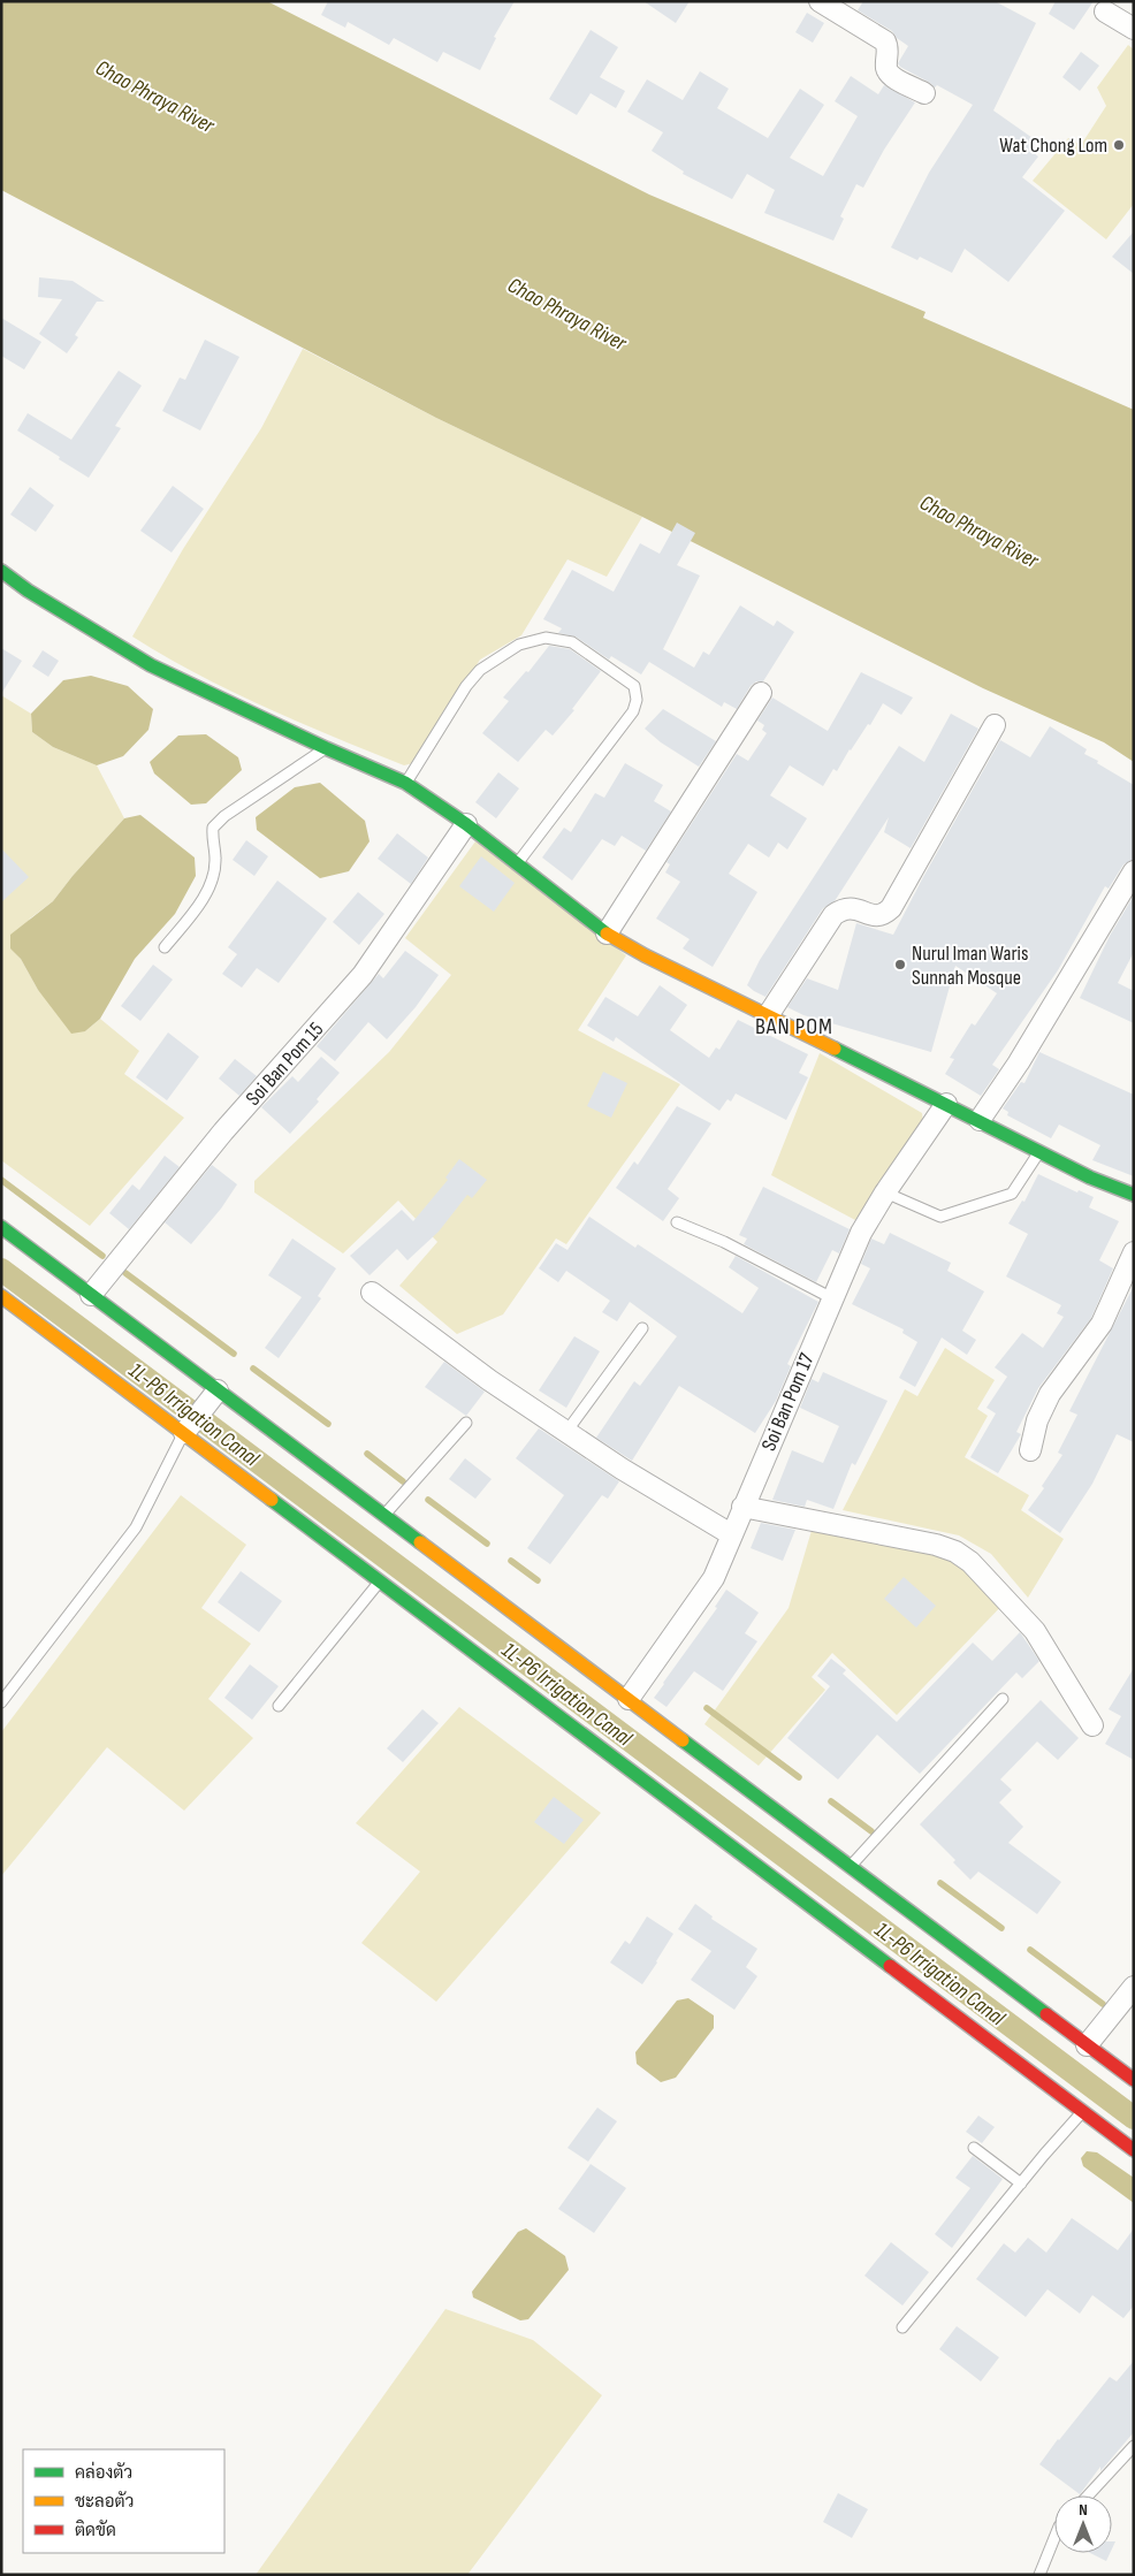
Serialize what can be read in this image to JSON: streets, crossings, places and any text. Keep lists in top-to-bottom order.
{
  "streets": {
    "street": ["Soi Ban Pom 15", "Soi Ban Pom 17"]
  },
  "districts": ["BAN POM"],
  "water": ["Chao Phraya River", "1L-P6 Irrigation Canal"],
  "places": ["Wat Chong Lom", "Nurul Iman Waris Sunnah Mosque"],
  "legend": ["คล่องตัว", "ชะลอตัว", "ติดขัด"],
  "north": "top"
}
